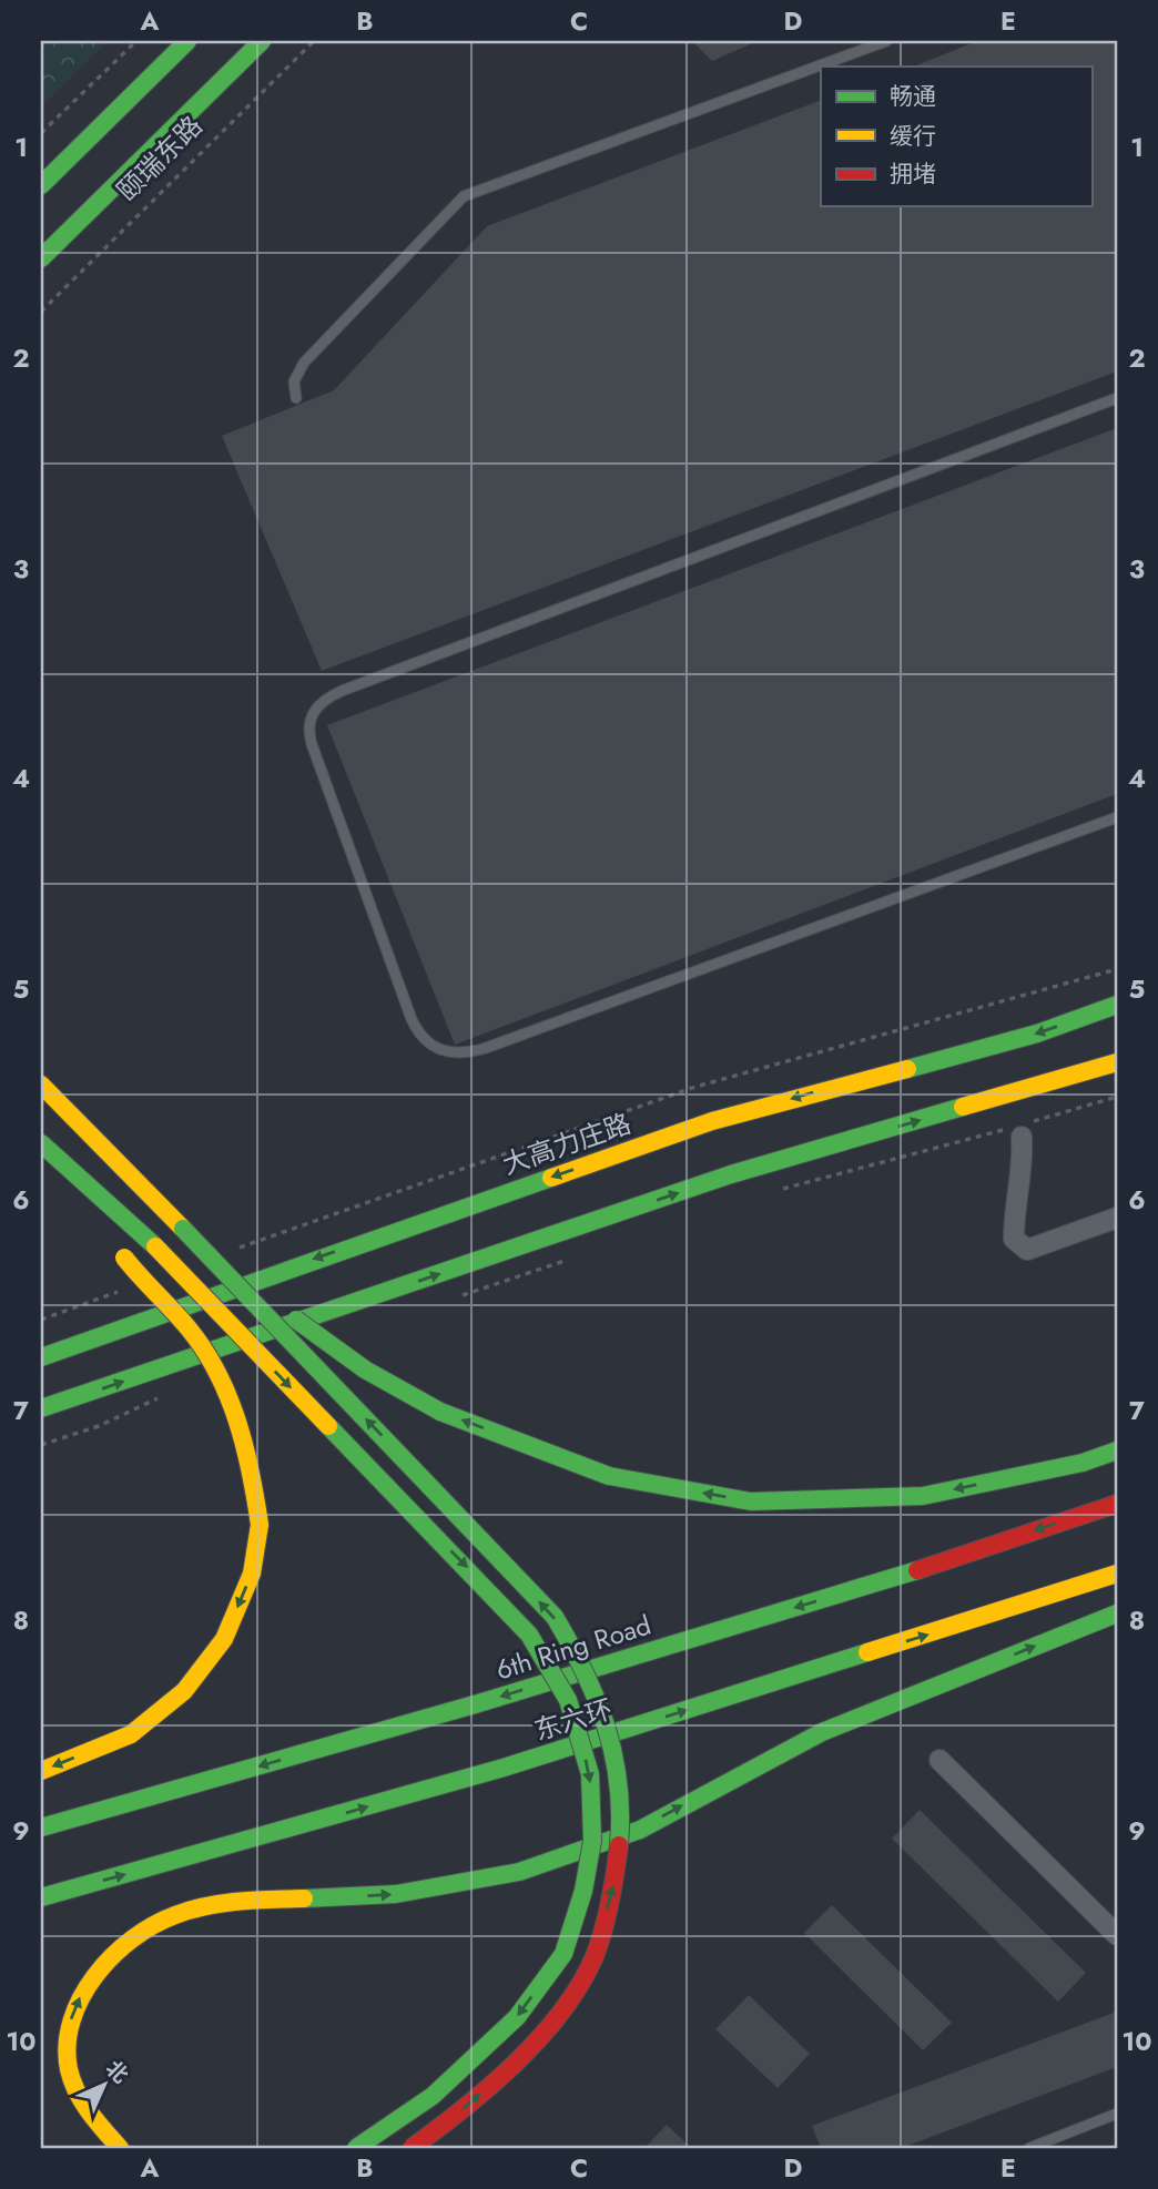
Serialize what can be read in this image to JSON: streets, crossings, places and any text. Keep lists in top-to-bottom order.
{
  "streets": {
    "main road": [
      "颐瑞东路",
      "大高力庄路",
      "6th Ring Road",
      "东六环"
    ]
  },
  "one_way": ["6th Ring Road", "东六环"],
  "legend": ["畅通", "缓行", "拥堵"],
  "north": "top right",
  "grid": {
    "columns": [
      "A",
      "B",
      "C",
      "D",
      "E"
    ],
    "rows": [
      "1",
      "2",
      "3",
      "4",
      "5",
      "6",
      "7",
      "8",
      "9",
      "10"
    ]
  }
}
